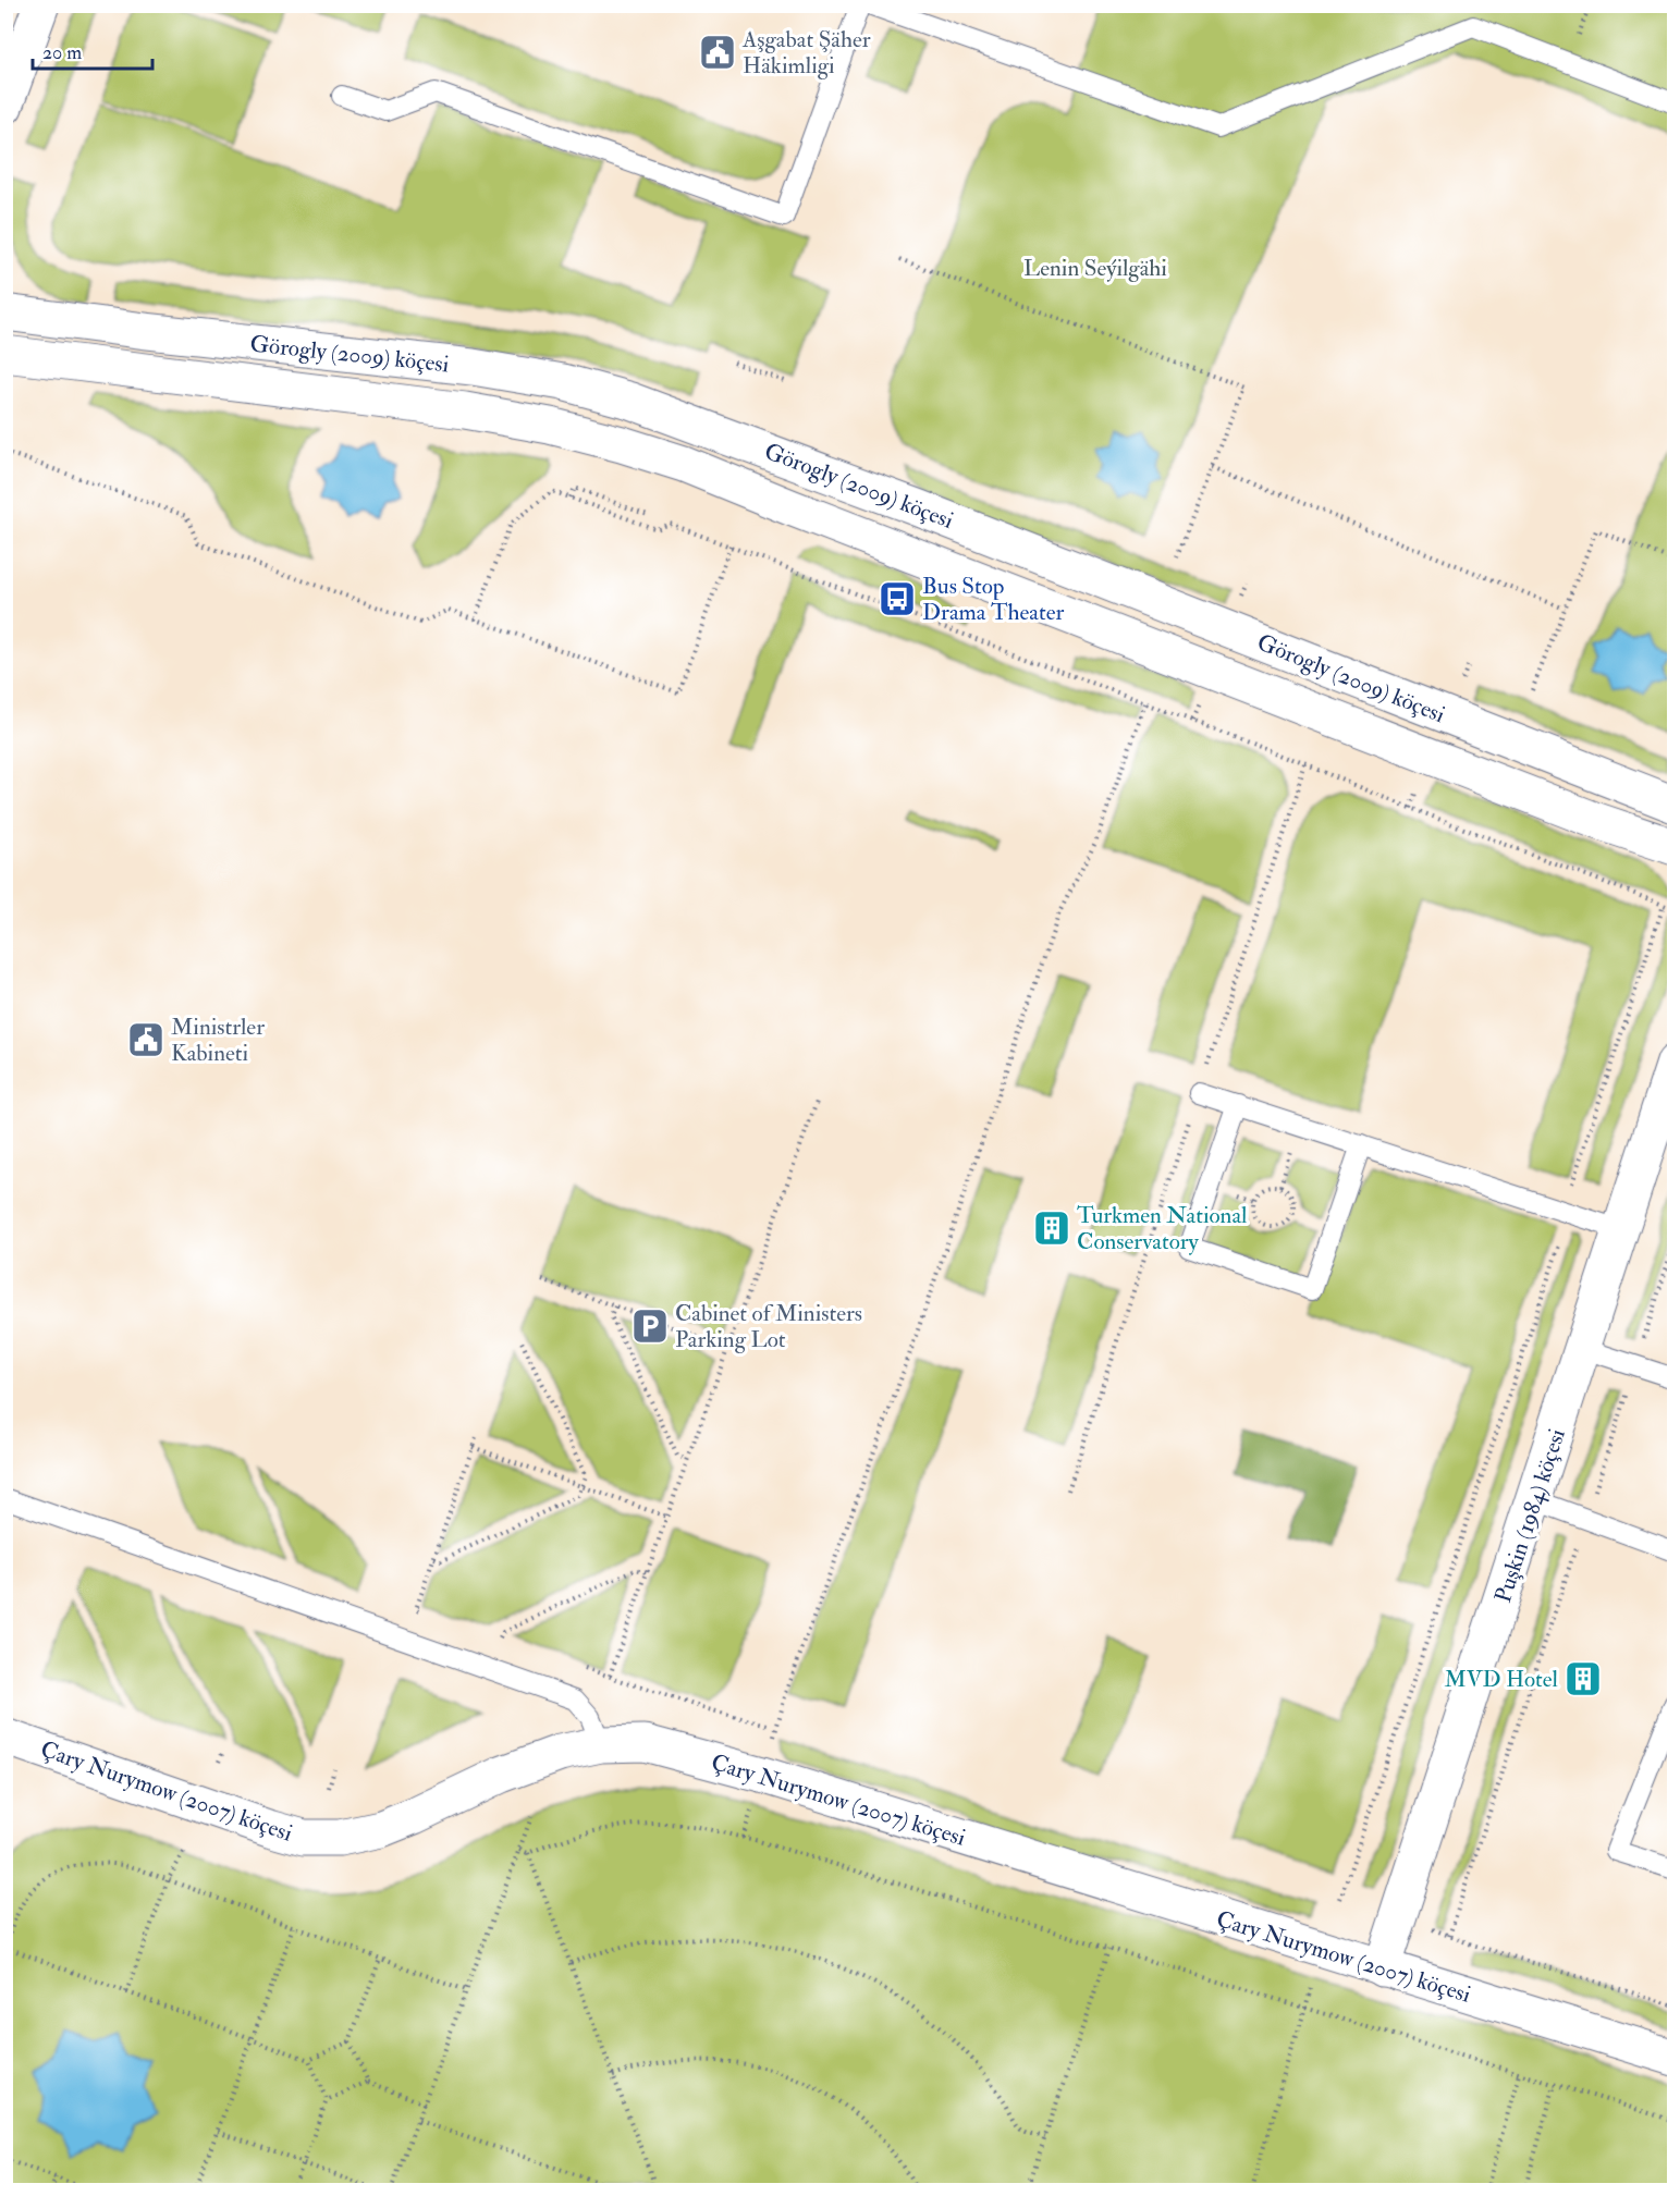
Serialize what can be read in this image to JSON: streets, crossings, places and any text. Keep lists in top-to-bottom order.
{
  "streets": {
    "street": ["Görogly (2009) köçesi", "Puşkin (1984) köçesi", "Çary Nurymow (2007) köçesi"]
  },
  "crossings": [
    ["Puşkin (1984) köçesi", "Çary Nurymow (2007) köçesi"]
  ],
  "parks": ["Lenin Seýilgähi"],
  "places": {
    "public building": ["Aşgabat Şäher Häkimligi", "Ministrler Kabineti"],
    "bus stop": ["Bus Stop Drama Theater"],
    "building": ["Turkmen National Conservatory", "MVD Hotel"],
    "parking": ["Cabinet of Ministers Parking Lot"]
  },
  "scale_bar": "20 m"
}
